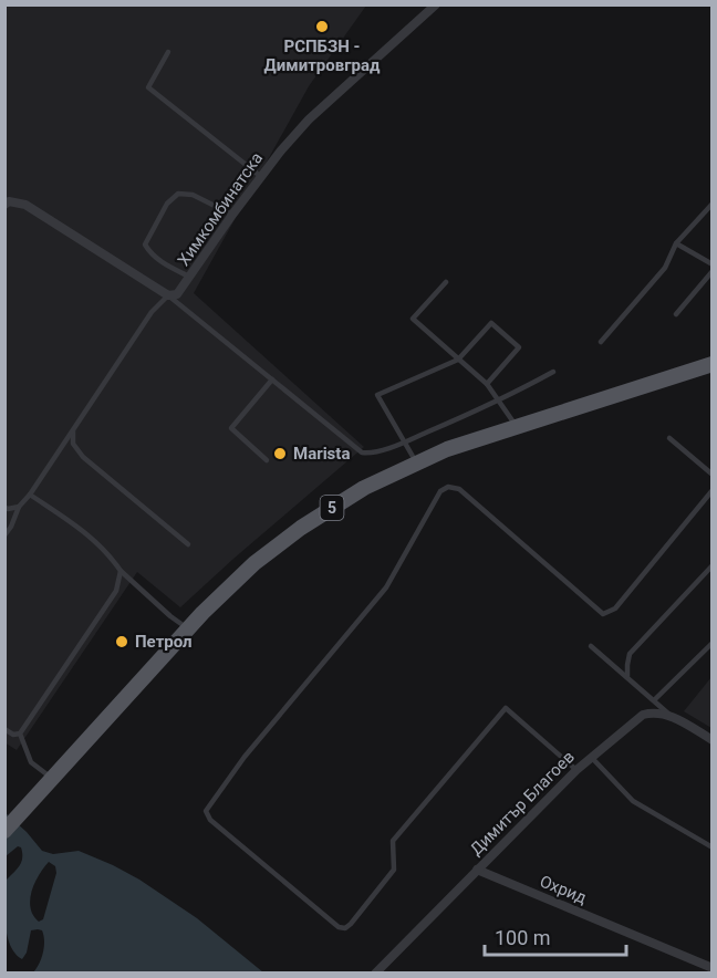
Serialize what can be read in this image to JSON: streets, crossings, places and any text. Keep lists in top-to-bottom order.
{
  "streets": {
    "main road": ["5"],
    "street": ["Химкомбинатска", "Димитър Благоев", "Охрид"]
  },
  "crossings": [
    ["Димитър Благоев", "Охрид"]
  ],
  "places": ["РСПБЗН - Димитровград", "Marista", "Петрол"],
  "scale_bar": "100 m"
}
